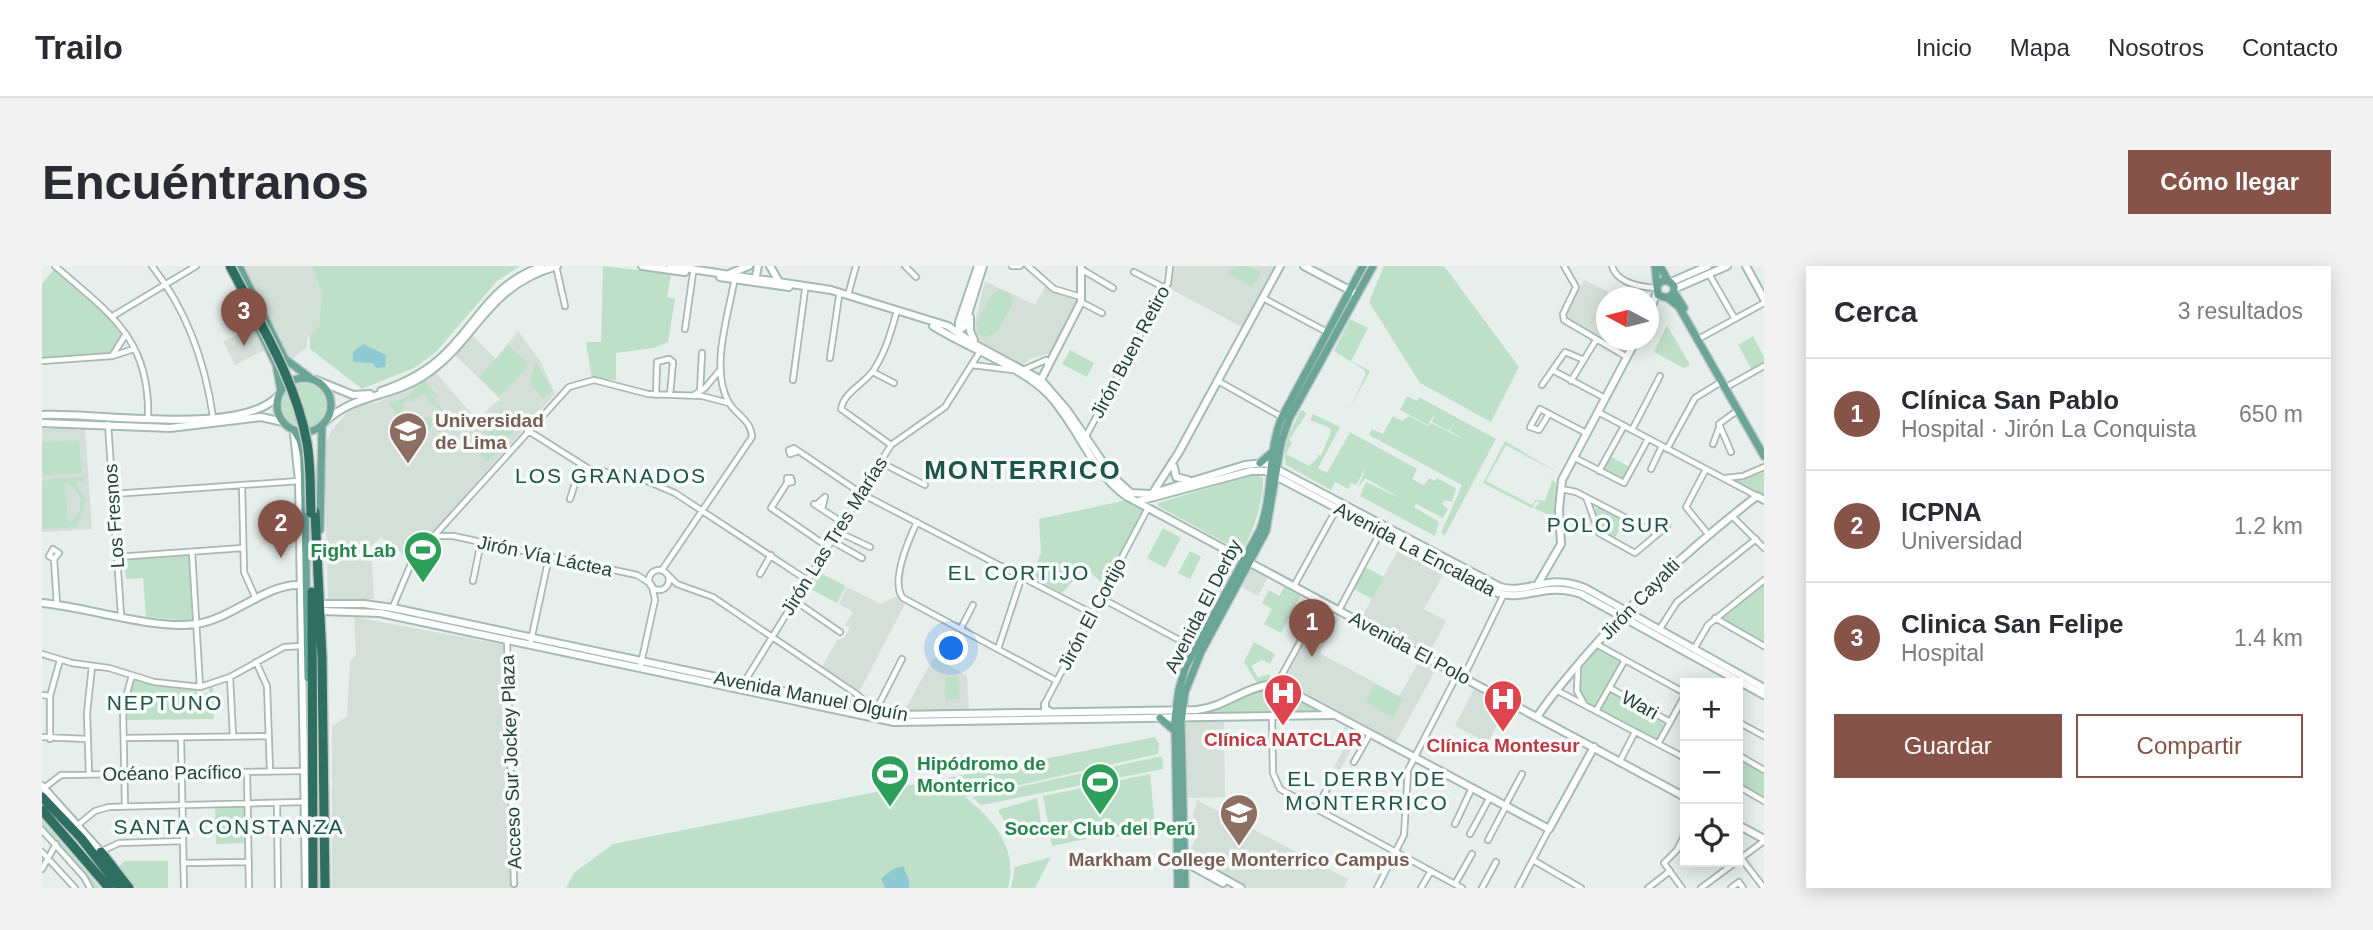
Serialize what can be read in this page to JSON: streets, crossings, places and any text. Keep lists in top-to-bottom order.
{
  "streets": {
    "main road": ["Avenida El Derby"],
    "street": [
      "Jirón Buen Retiro",
      "Los Fresnos",
      "Jirón Las Tres Marías",
      "Avenida La Encalada",
      "Jirón Vía Láctea",
      "Jirón Cayalti",
      "Jirón El Cortijo",
      "Avenida El Polo",
      "Avenida Manuel Olguín",
      "Wari",
      "Acceso Sur Jockey Plaza",
      "Océano Pacífico"
    ]
  },
  "crossings": [
    ["Jirón Las Tres Marías", "Avenida El Polo"],
    ["Jirón Las Tres Marías", "Avenida Manuel Olguín"],
    ["Avenida La Encalada", "Jirón Cayalti"],
    ["Avenida La Encalada", "Avenida El Derby"],
    ["Avenida La Encalada", "Jirón El Cortijo"],
    ["Avenida La Encalada", "Avenida El Polo"],
    ["Jirón Cayalti", "Avenida El Polo"],
    ["Avenida El Derby", "Avenida El Polo"],
    ["Avenida El Derby", "Avenida Manuel Olguín"],
    ["Jirón El Cortijo", "Avenida El Polo"],
    ["Jirón El Cortijo", "Avenida Manuel Olguín"],
    ["Avenida Manuel Olguín", "Acceso Sur Jockey Plaza"]
  ],
  "districts": [
    "MONTERRICO",
    "LOS GRANADOS",
    "POLO SUR",
    "EL CORTIJO",
    "NEPTUNO",
    "EL DERBY DE MONTERRICO",
    "SANTA CONSTANZA"
  ],
  "places": {
    "school or university": ["Universidad de Lima", "Markham College Monterrico Campus"],
    "sports": ["Fight Lab", "Hipódromo de Monterrico", "Soccer Club del Perú"],
    "hospital": ["Clínica NATCLAR", "Clínica Montesur"]
  },
  "north": "left",
  "page": {
    "header": "Trailo",
    "nav": [
      "Inicio",
      "Mapa",
      "Nosotros",
      "Contacto"
    ],
    "buttons": [
      "Cómo llegar",
      ["Guardar", "Compartir"]
    ],
    "title": "Encuéntranos",
    "heading": ["Cerca", "3 resultados"],
    "pins": ["3", "2", "1"],
    "list": [
      {
        "mark": "1",
        "name": "Clínica San Pablo",
        "note": "Hospital · Jirón La Conquista",
        "value": "650 m"
      },
      {
        "mark": "2",
        "name": "ICPNA",
        "note": "Universidad",
        "value": "1.2 km"
      },
      {
        "mark": "3",
        "name": "Clinica San Felipe",
        "note": "Hospital",
        "value": "1.4 km"
      }
    ],
    "map_buttons": ["+", "−"]
  }
}
